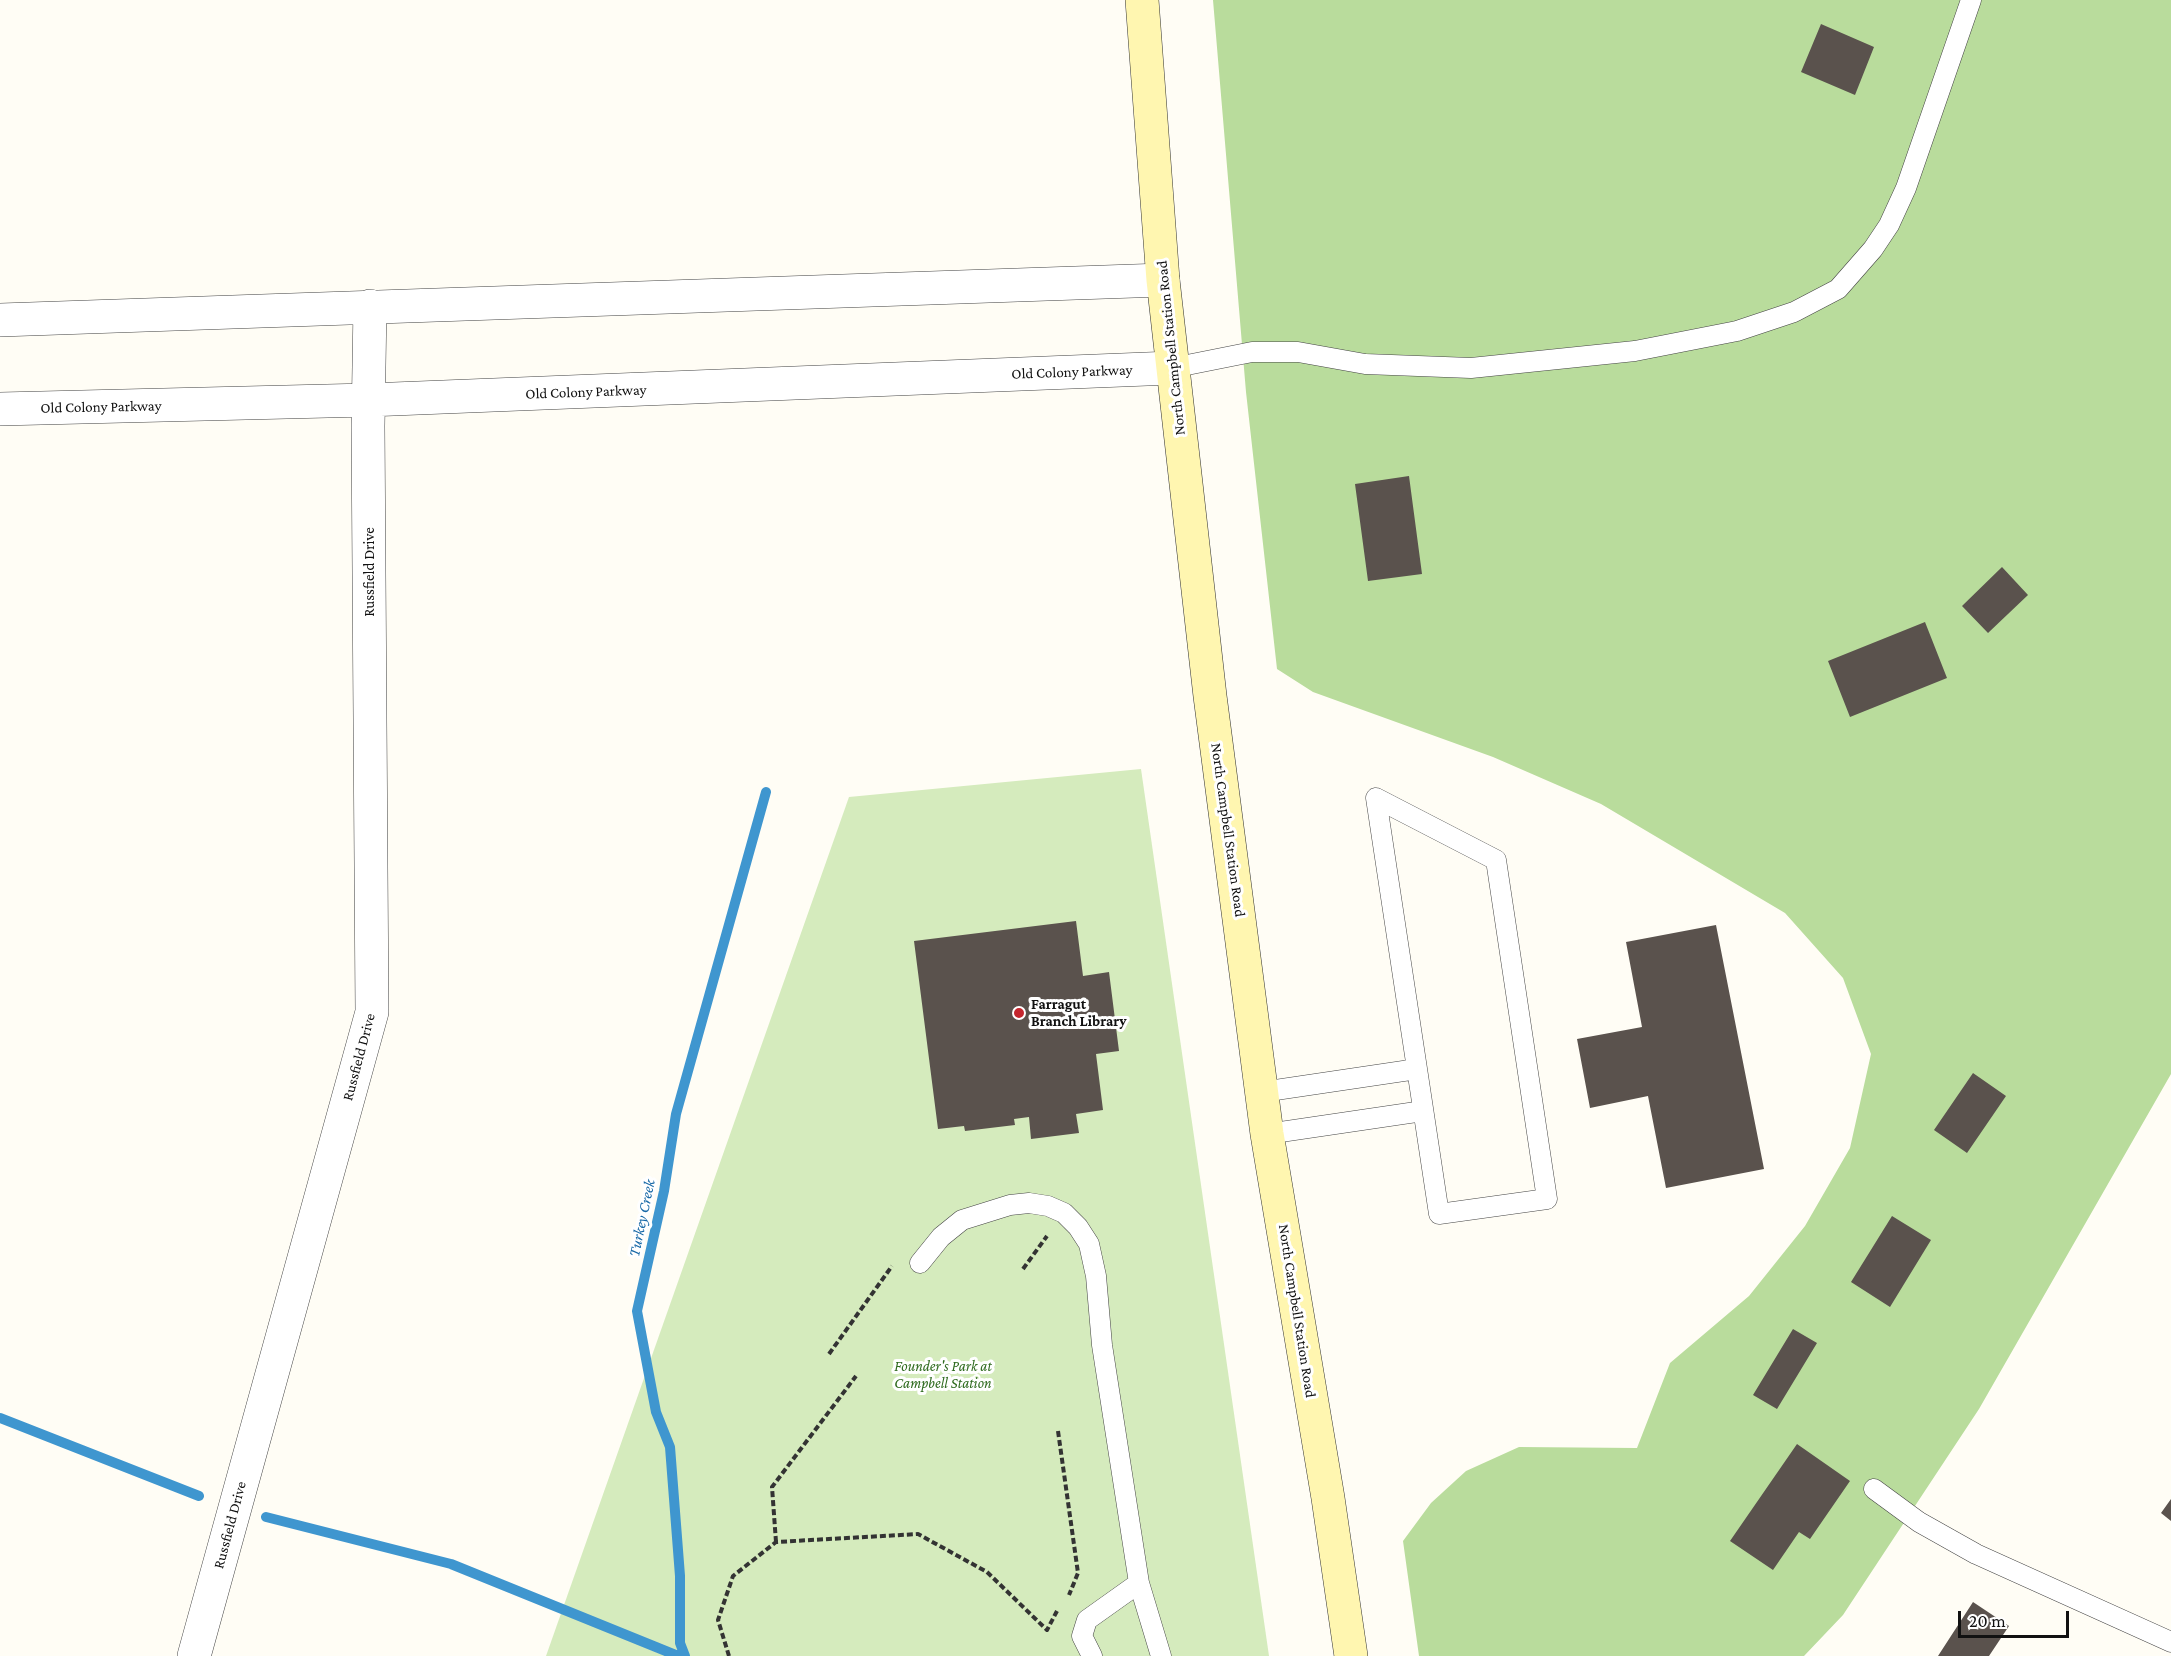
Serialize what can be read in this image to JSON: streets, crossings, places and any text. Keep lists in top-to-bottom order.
{
  "streets": {
    "main road": ["North Campbell Station Road"],
    "street": ["Old Colony Parkway", "Russfield Drive"]
  },
  "crossings": [
    ["North Campbell Station Road", "Old Colony Parkway"],
    ["Old Colony Parkway", "Russfield Drive"]
  ],
  "water": ["Turkey Creek"],
  "parks": ["Founder's Park at Campbell Station"],
  "places": ["Farragut Branch Library"],
  "scale_bar": "20 m"
}
